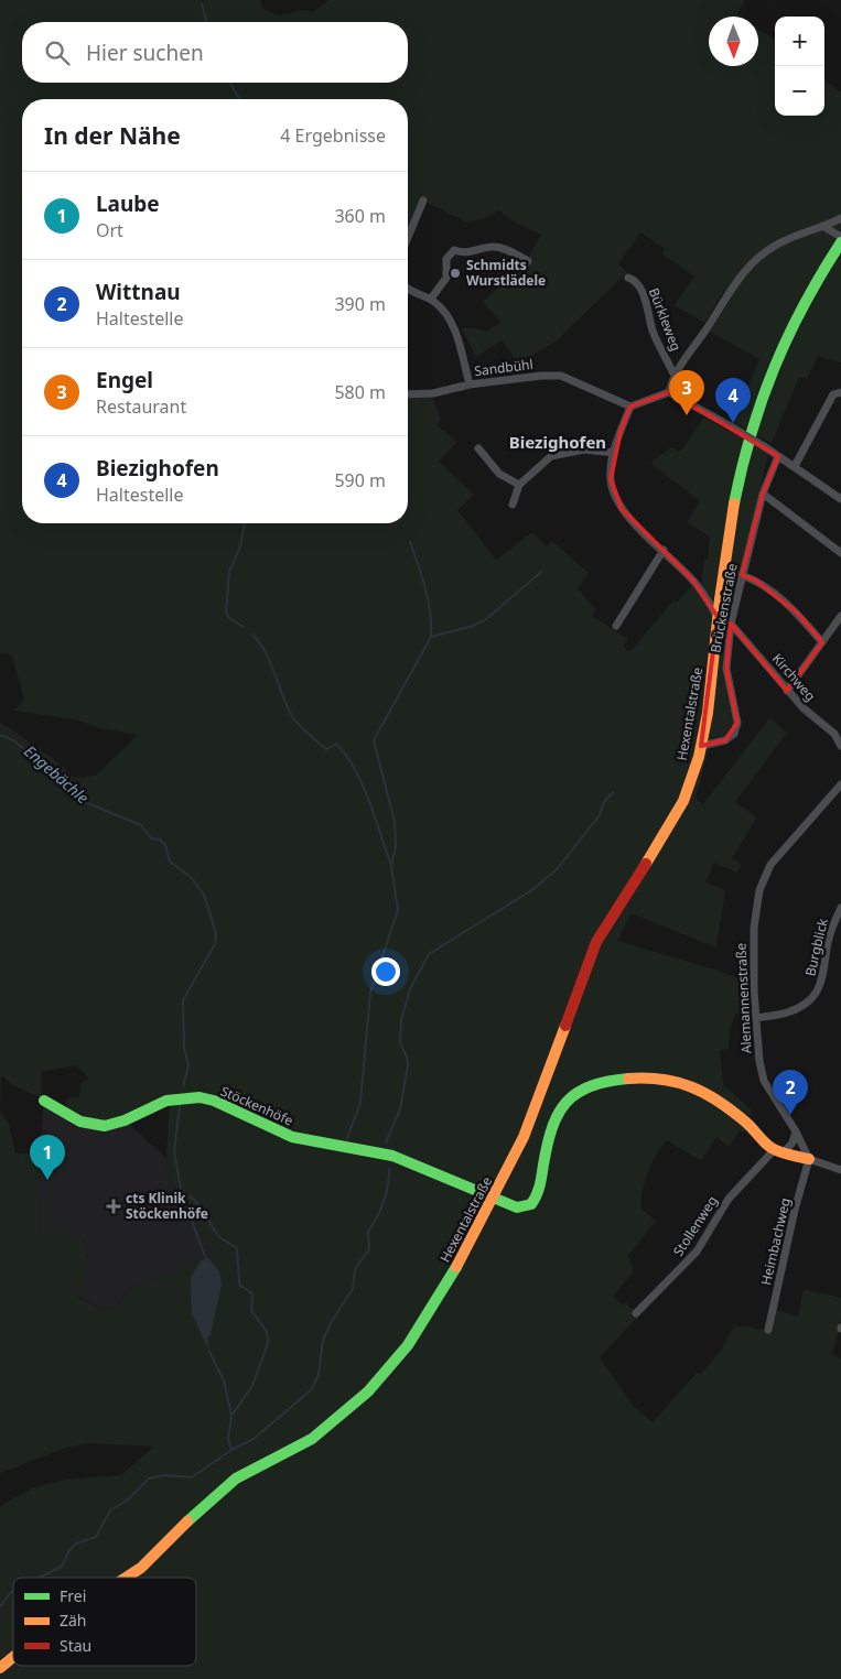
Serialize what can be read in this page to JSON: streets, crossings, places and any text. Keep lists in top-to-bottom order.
{
  "streets": {
    "main road": ["Hexentalstraße", "Stöckenhöfe"],
    "street": [
      "Bürkleweg",
      "Sandbühl",
      "Brückenstraße",
      "Kirchweg",
      "Burgblick",
      "Alemannenstraße",
      "Stollenweg",
      "Heimbachweg"
    ]
  },
  "crossings": [
    ["Brückenstraße", "Kirchweg"],
    ["Brückenstraße", "Hexentalstraße"],
    ["Hexentalstraße", "Stöckenhöfe"],
    ["Burgblick", "Alemannenstraße"],
    ["Alemannenstraße", "Heimbachweg"],
    ["Stöckenhöfe", "Stollenweg"]
  ],
  "districts": ["Biezighofen"],
  "water": ["Engebächle"],
  "places": {
    "other": ["Schmidts Wurstlädele"],
    "health": ["cts Klinik Stöckenhöfe"]
  },
  "legend": ["Frei", "Zäh", "Stau"],
  "north": "bottom",
  "page": {
    "map_buttons": ["+", "−"],
    "search": "Hier suchen",
    "heading": ["In der Nähe", "4 Ergebnisse"],
    "list": [
      {
        "mark": "1",
        "name": "Laube",
        "note": "Ort",
        "value": "360 m"
      },
      {
        "mark": "2",
        "name": "Wittnau",
        "note": "Haltestelle",
        "value": "390 m"
      },
      {
        "mark": "3",
        "name": "Engel",
        "note": "Restaurant",
        "value": "580 m"
      },
      {
        "mark": "4",
        "name": "Biezighofen",
        "note": "Haltestelle",
        "value": "590 m"
      }
    ],
    "pins": [
      "3",
      "4",
      "2",
      "1"
    ]
  }
}
